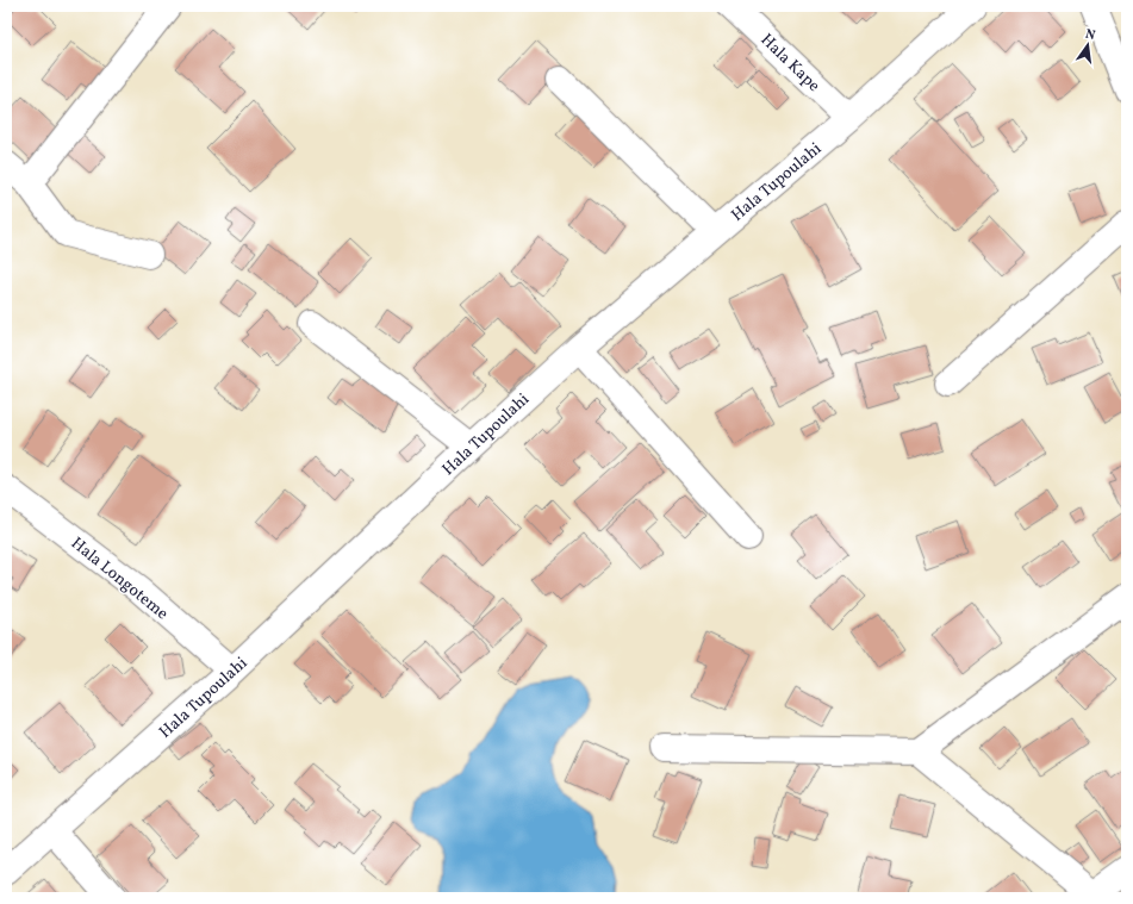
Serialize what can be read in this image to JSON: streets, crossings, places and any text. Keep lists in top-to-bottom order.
{
  "streets": {
    "street": ["Hala Kape", "Hala Tupoulahi", "Hala Longoteme"]
  },
  "crossings": [
    ["Hala Kape", "Hala Tupoulahi"],
    ["Hala Tupoulahi", "Hala Longoteme"]
  ],
  "north": "top"
}
